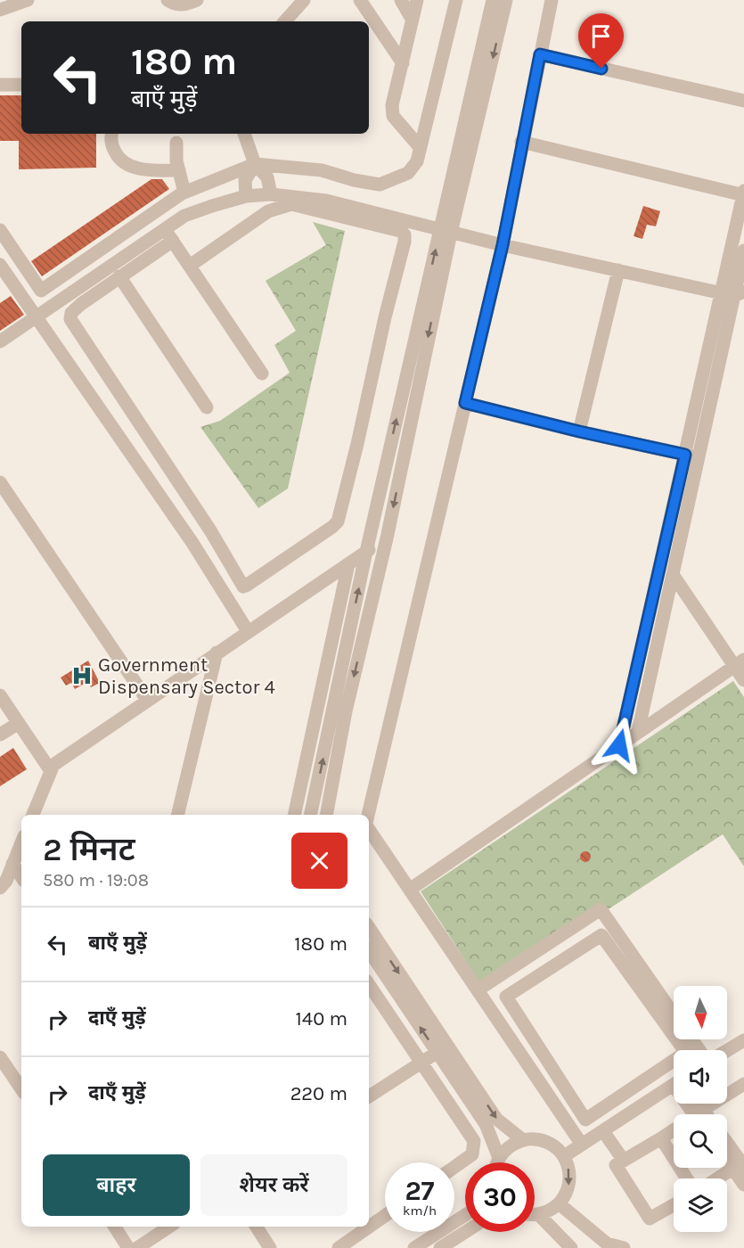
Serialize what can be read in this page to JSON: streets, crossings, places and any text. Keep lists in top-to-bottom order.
{
  "places": {
    "hospital": ["Government Dispensary Sector 4"]
  },
  "north": "bottom",
  "page": {
    "turn": ["180 m", "बाएँ मुड़ें"],
    "heading": ["2 मिनट", "580 m · 19:08"],
    "list": [
      {
        "name": "बाएँ मुड़ें",
        "value": "180 m"
      },
      {
        "name": "दाएँ मुड़ें",
        "value": "140 m"
      },
      {
        "name": "दाएँ मुड़ें",
        "value": "220 m"
      }
    ],
    "buttons": ["बाहर", "शेयर करें"],
    "speed": "27 km/h",
    "limit": "30"
  }
}
